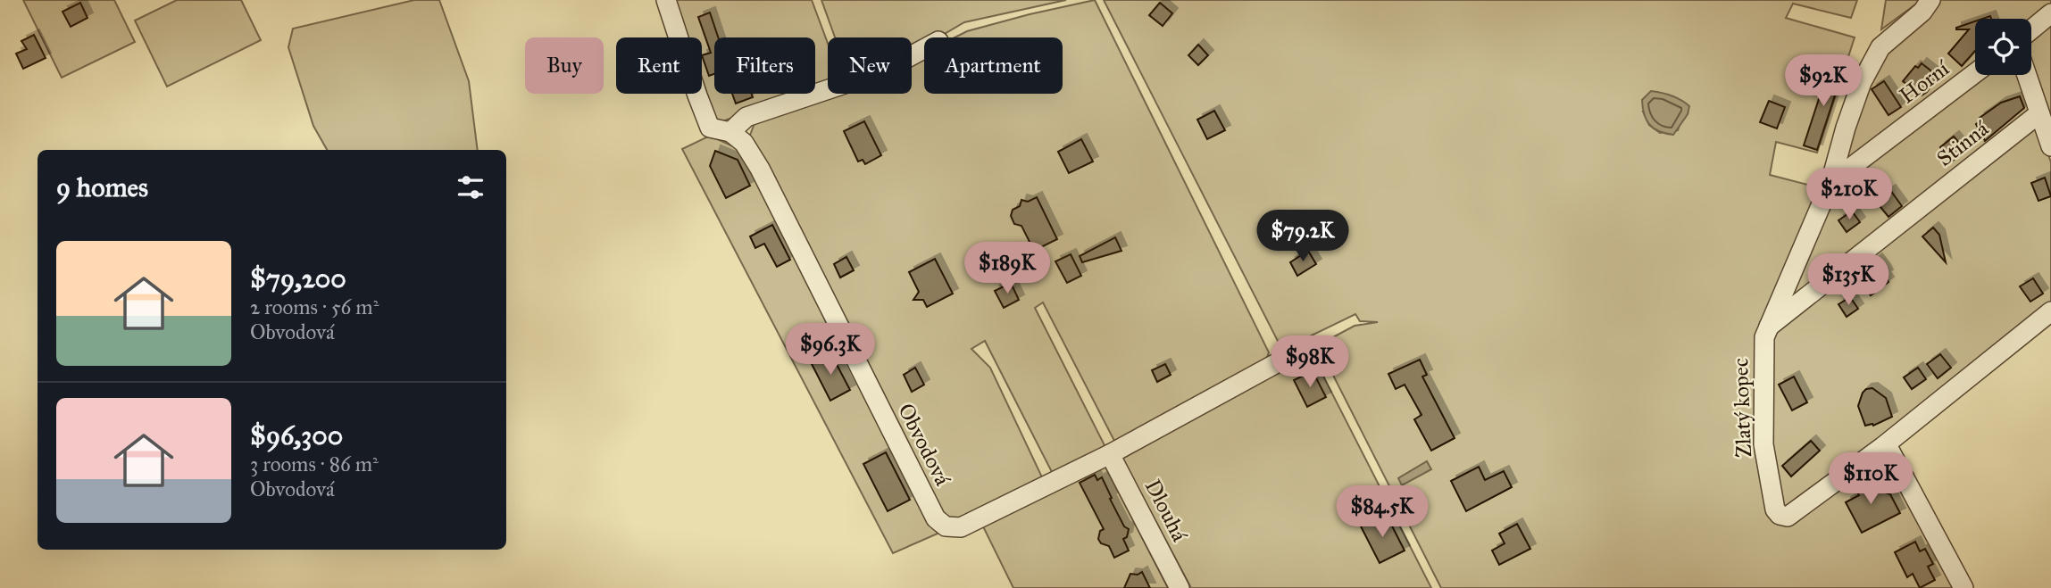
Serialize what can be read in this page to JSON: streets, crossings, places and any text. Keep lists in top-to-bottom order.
{
  "streets": {
    "street": [
      "Horní",
      "Stinná",
      "Zlatý kopec",
      "Obvodová",
      "Dlouhá"
    ]
  },
  "crossings": [
    ["Horní", "Zlatý kopec"],
    ["Stinná", "Zlatý kopec"],
    ["Obvodová", "Dlouhá"]
  ],
  "page": {
    "chip": [
      "Buy",
      "Rent",
      "Filters",
      "New",
      "Apartment"
    ],
    "price": [
      "$92K",
      "$210K",
      "$79.2K",
      "$189K",
      "$135K",
      "$96.3K",
      "$98K",
      "$110K",
      "$84.5K"
    ],
    "heading": "9 homes",
    "list": [
      {
        "name": "$79,200",
        "note": "2 rooms · 56 m² · Obvodová"
      },
      {
        "name": "$96,300",
        "note": "3 rooms · 86 m² · Obvodová"
      }
    ]
  }
}
